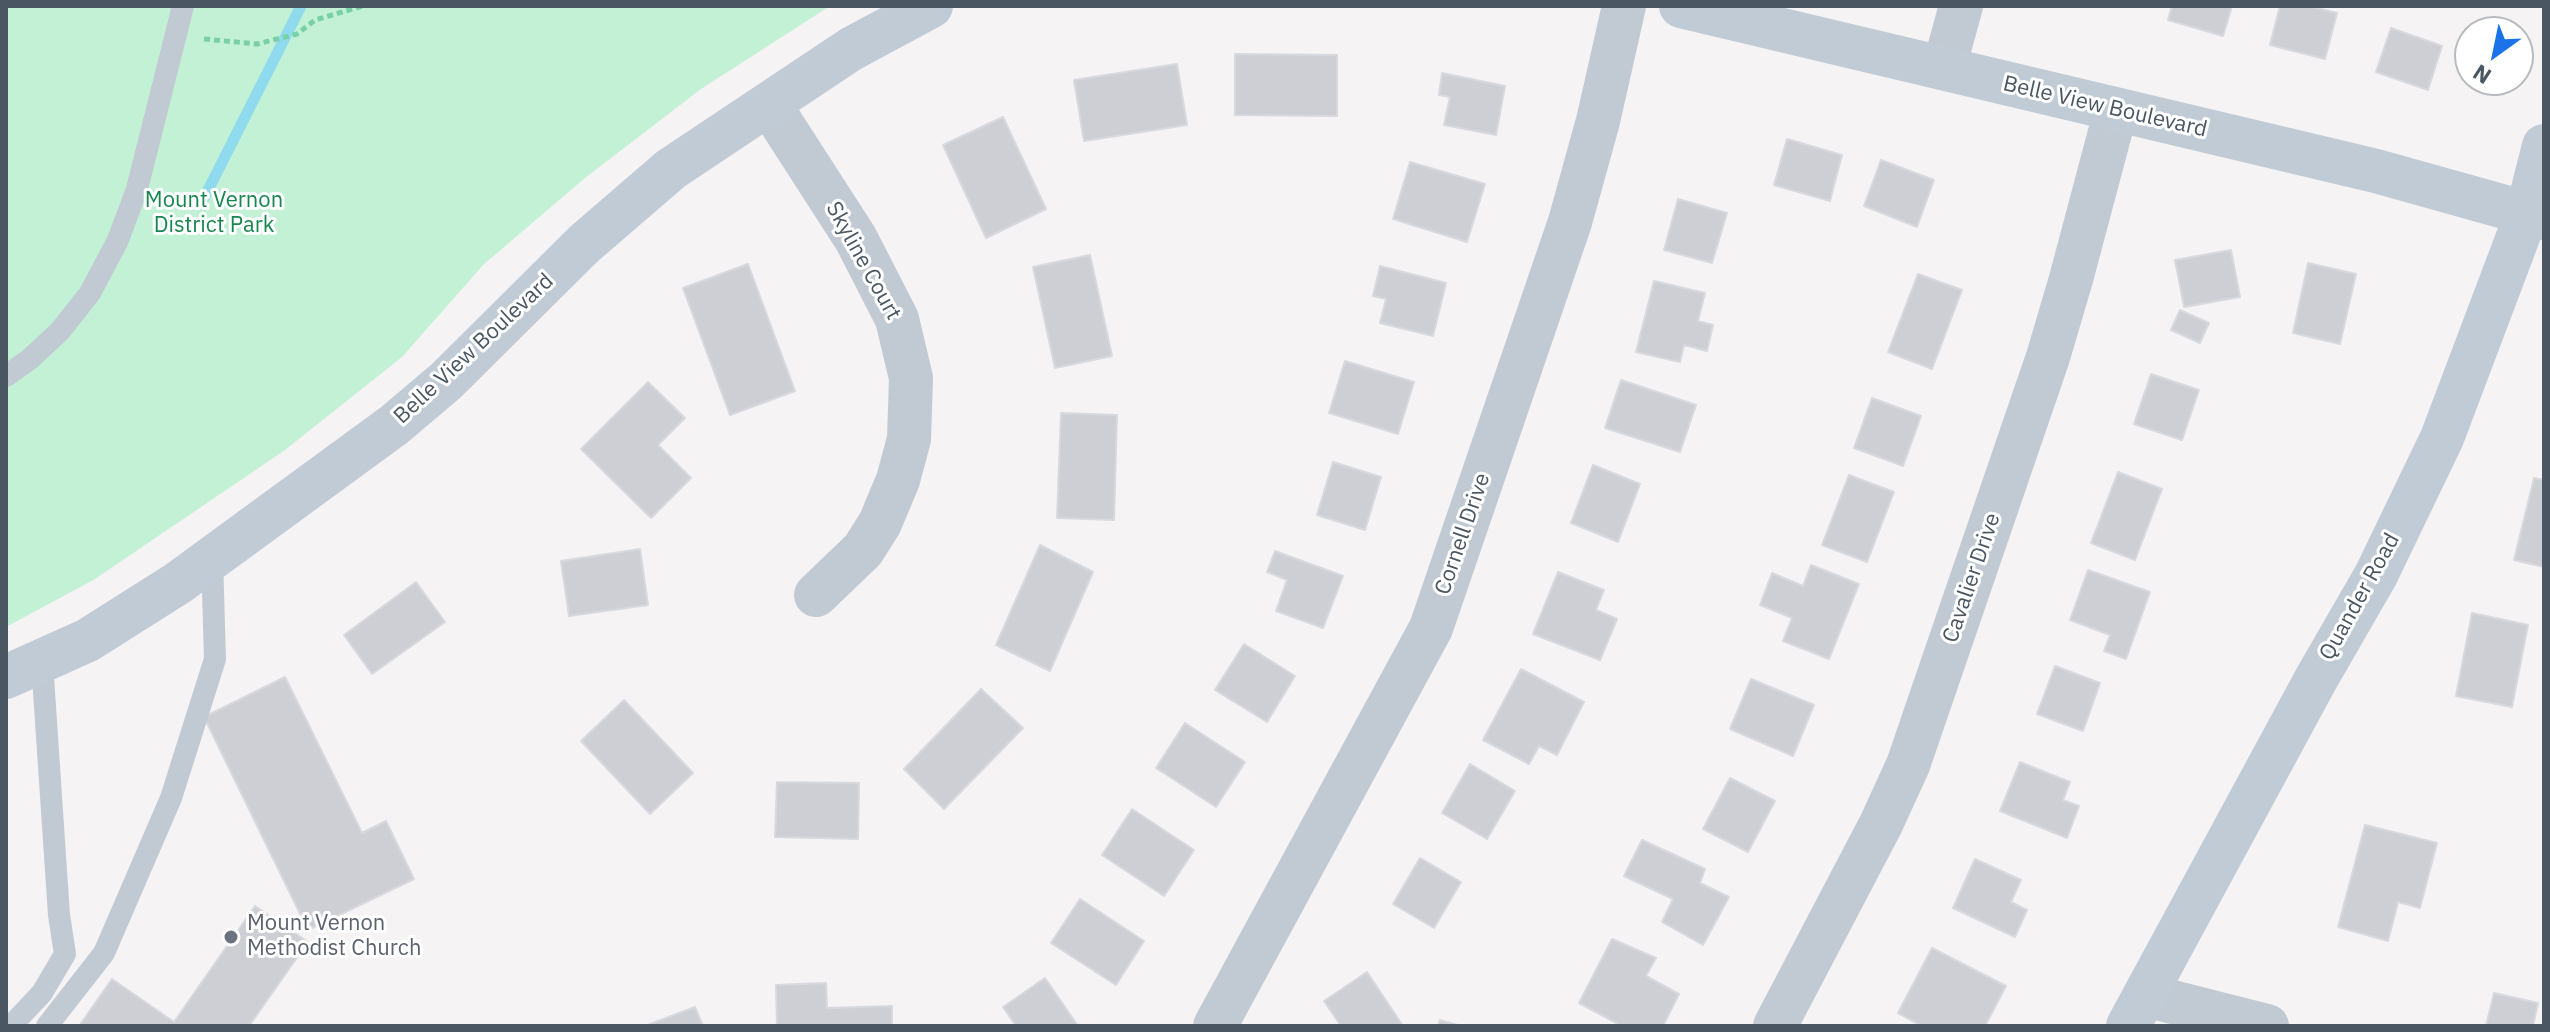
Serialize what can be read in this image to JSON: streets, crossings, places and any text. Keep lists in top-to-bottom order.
{
  "streets": {
    "main road": ["Belle View Boulevard", "Quander Road"],
    "street": ["Skyline Court", "Cornell Drive", "Cavalier Drive"]
  },
  "crossings": [
    ["Belle View Boulevard", "Skyline Court"],
    ["Belle View Boulevard", "Cavalier Drive"],
    ["Belle View Boulevard", "Quander Road"]
  ],
  "parks": ["Mount Vernon District Park"],
  "places": ["Mount Vernon Methodist Church"],
  "north": "bottom left"
}
